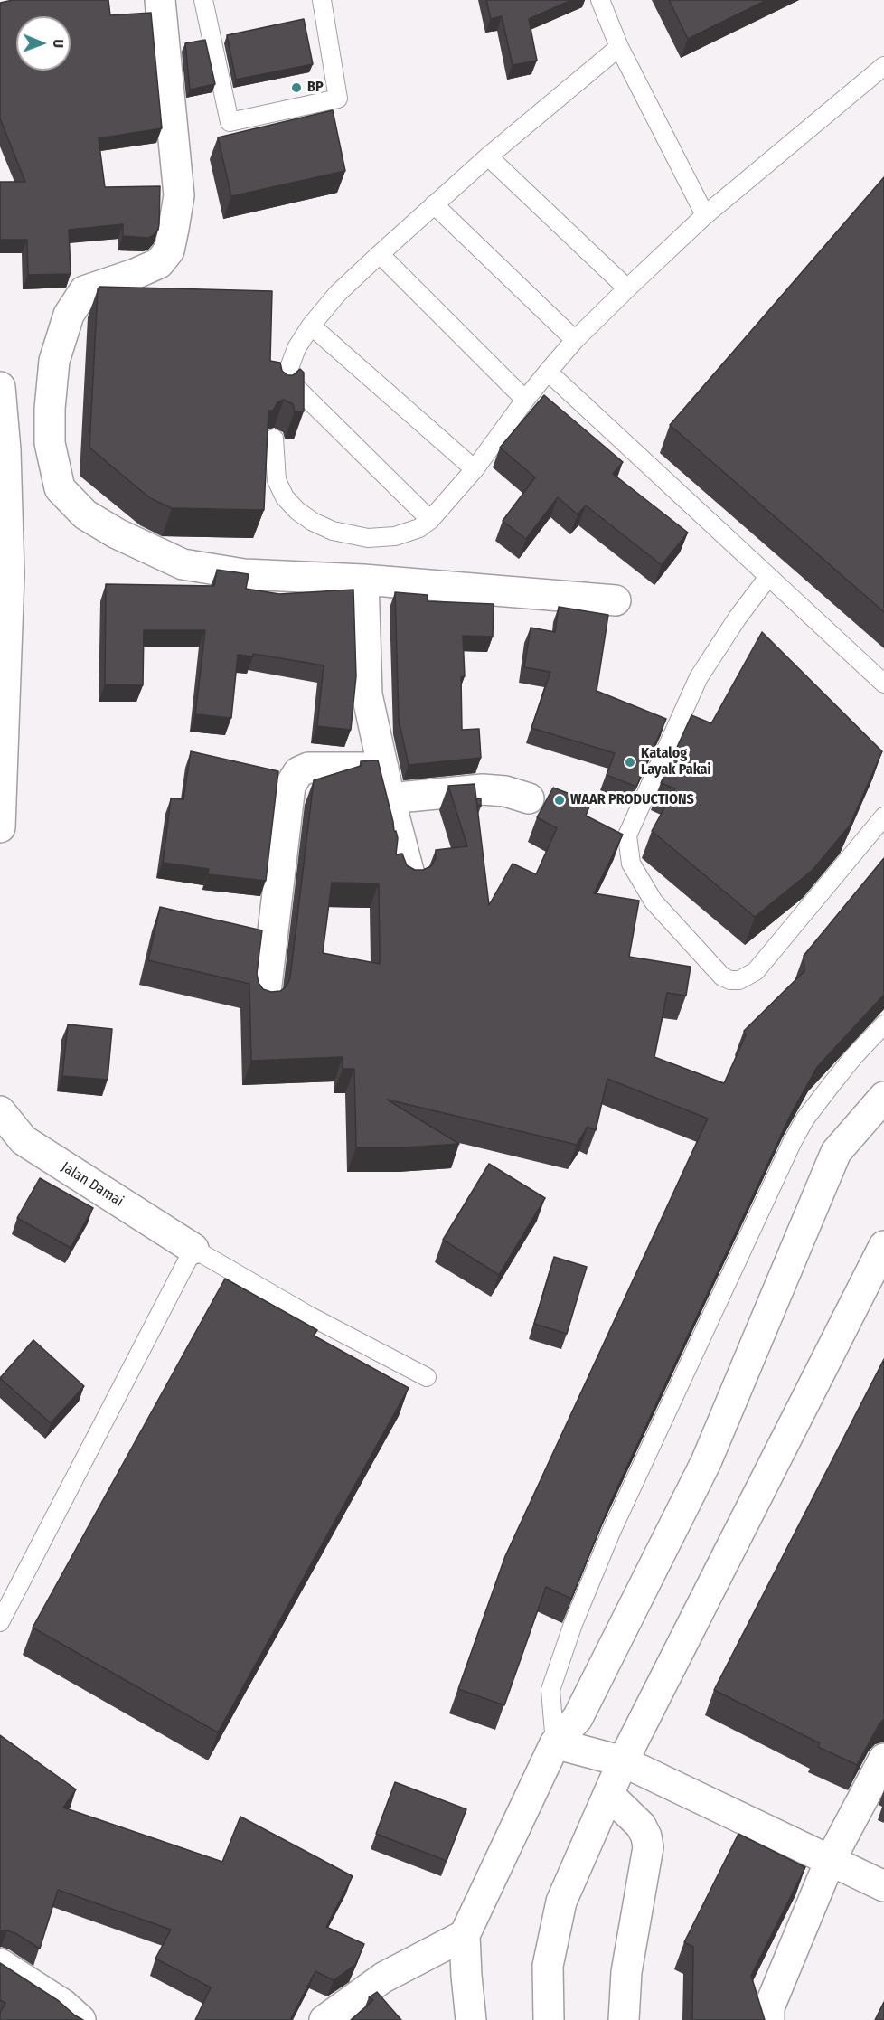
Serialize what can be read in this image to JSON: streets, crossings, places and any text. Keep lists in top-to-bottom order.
{
  "streets": {
    "street": ["Jalan Damai"]
  },
  "places": ["BP", "Katalog Layak Pakai", "WAAR PRODUCTIONS"],
  "north": "right"
}
